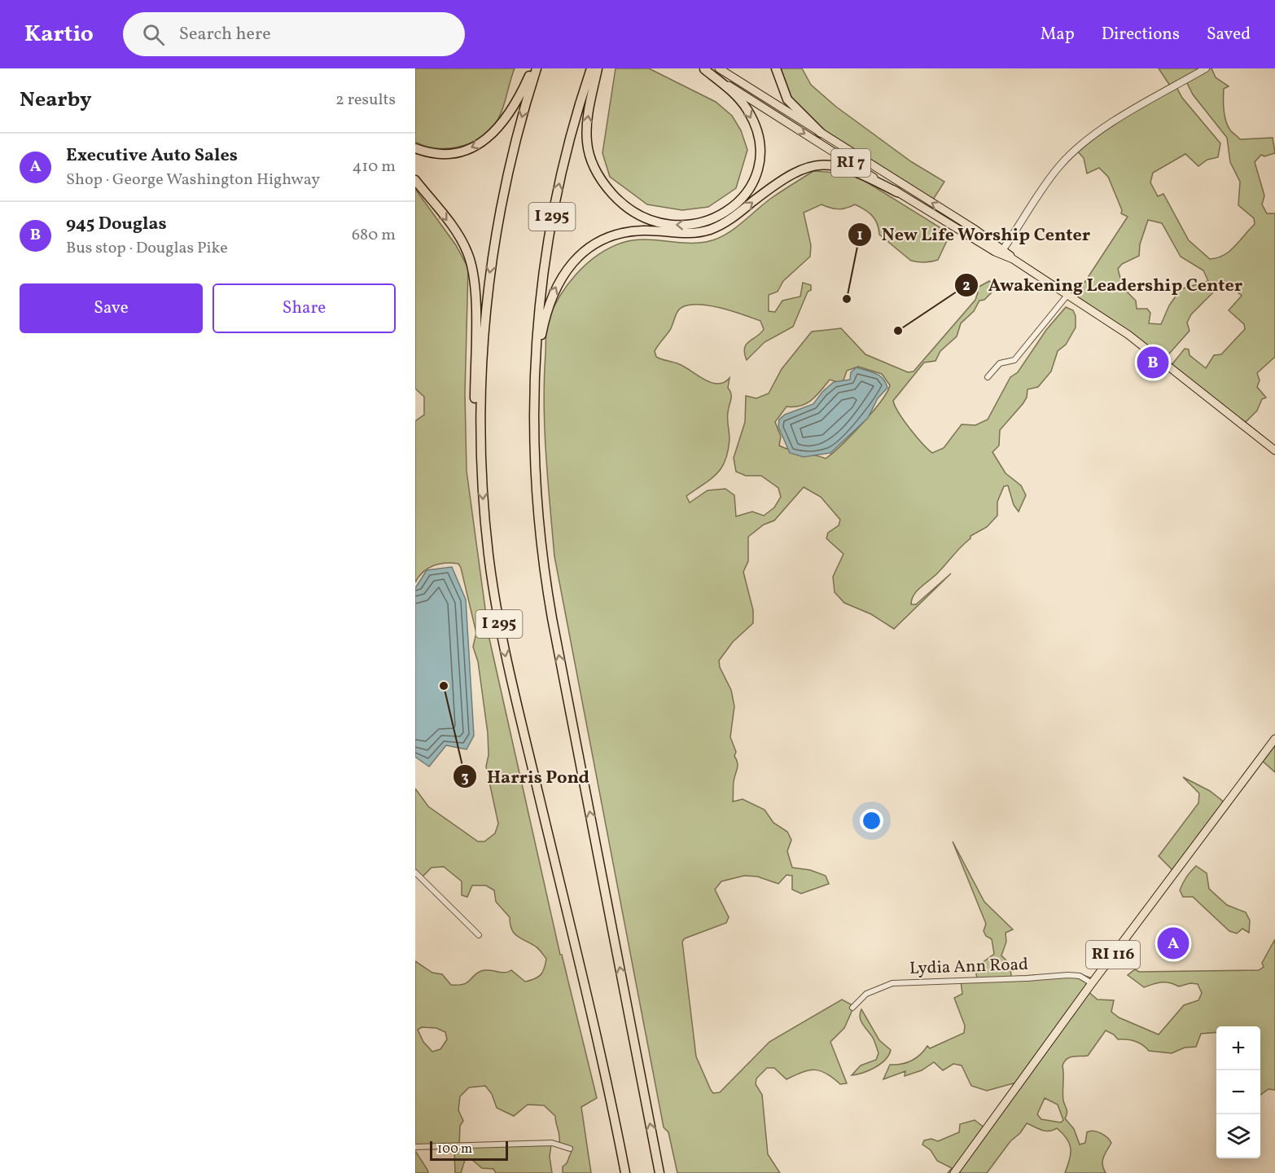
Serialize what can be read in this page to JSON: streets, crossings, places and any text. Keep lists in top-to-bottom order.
{
  "streets": {
    "highway": ["I 295"],
    "main road": ["RI 7", "RI 116"],
    "street": ["Lydia Ann Road"]
  },
  "crossings": [
    ["RI 116", "Lydia Ann Road"]
  ],
  "places": ["New Life Worship Center", "Awakening Leadership Center", "Harris Pond"],
  "scale_bar": "100 m",
  "page": {
    "header": "Kartio",
    "search": "Search here",
    "nav": ["Map", "Directions", "Saved"],
    "heading": ["Nearby", "2 results"],
    "list": [
      {
        "mark": "A",
        "name": "Executive Auto Sales",
        "note": "Shop · George Washington Highway",
        "value": "410 m"
      },
      {
        "mark": "B",
        "name": "945 Douglas",
        "note": "Bus stop · Douglas Pike",
        "value": "680 m"
      }
    ],
    "buttons": ["Save", "Share"],
    "pins": ["B", "A"],
    "map_buttons": ["+", "−"],
    "scale": "100 m"
  }
}
